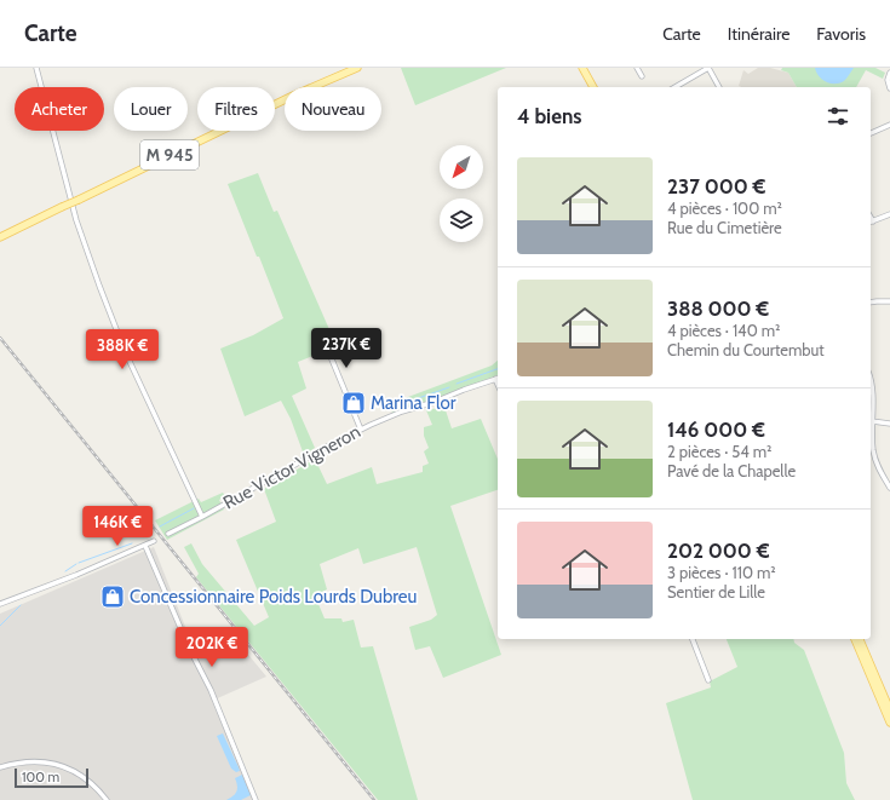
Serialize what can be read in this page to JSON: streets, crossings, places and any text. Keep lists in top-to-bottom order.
{
  "streets": {
    "main road": ["M 945"],
    "street": ["Rue Victor Vigneron"]
  },
  "places": {
    "shop": ["Marina Flor", "Concessionnaire Poids Lourds Dubreu"]
  },
  "scale_bar": "100 m",
  "north": "bottom left",
  "page": {
    "header": "Carte",
    "nav": ["Carte", "Itinéraire", "Favoris"],
    "chip": [
      "Acheter",
      "Louer",
      "Filtres",
      "Nouveau"
    ],
    "heading": "4 biens",
    "list": [
      {
        "name": "237 000 €",
        "note": "4 pièces · 100 m² · Rue du Cimetière"
      },
      {
        "name": "388 000 €",
        "note": "4 pièces · 140 m² · Chemin du Courtembut"
      },
      {
        "name": "146 000 €",
        "note": "2 pièces · 54 m² · Pavé de la Chapelle"
      },
      {
        "name": "202 000 €",
        "note": "3 pièces · 110 m² · Sentier de Lille"
      }
    ],
    "price": [
      "237K €",
      "388K €",
      "146K €",
      "202K €"
    ],
    "scale": "100 m"
  }
}
